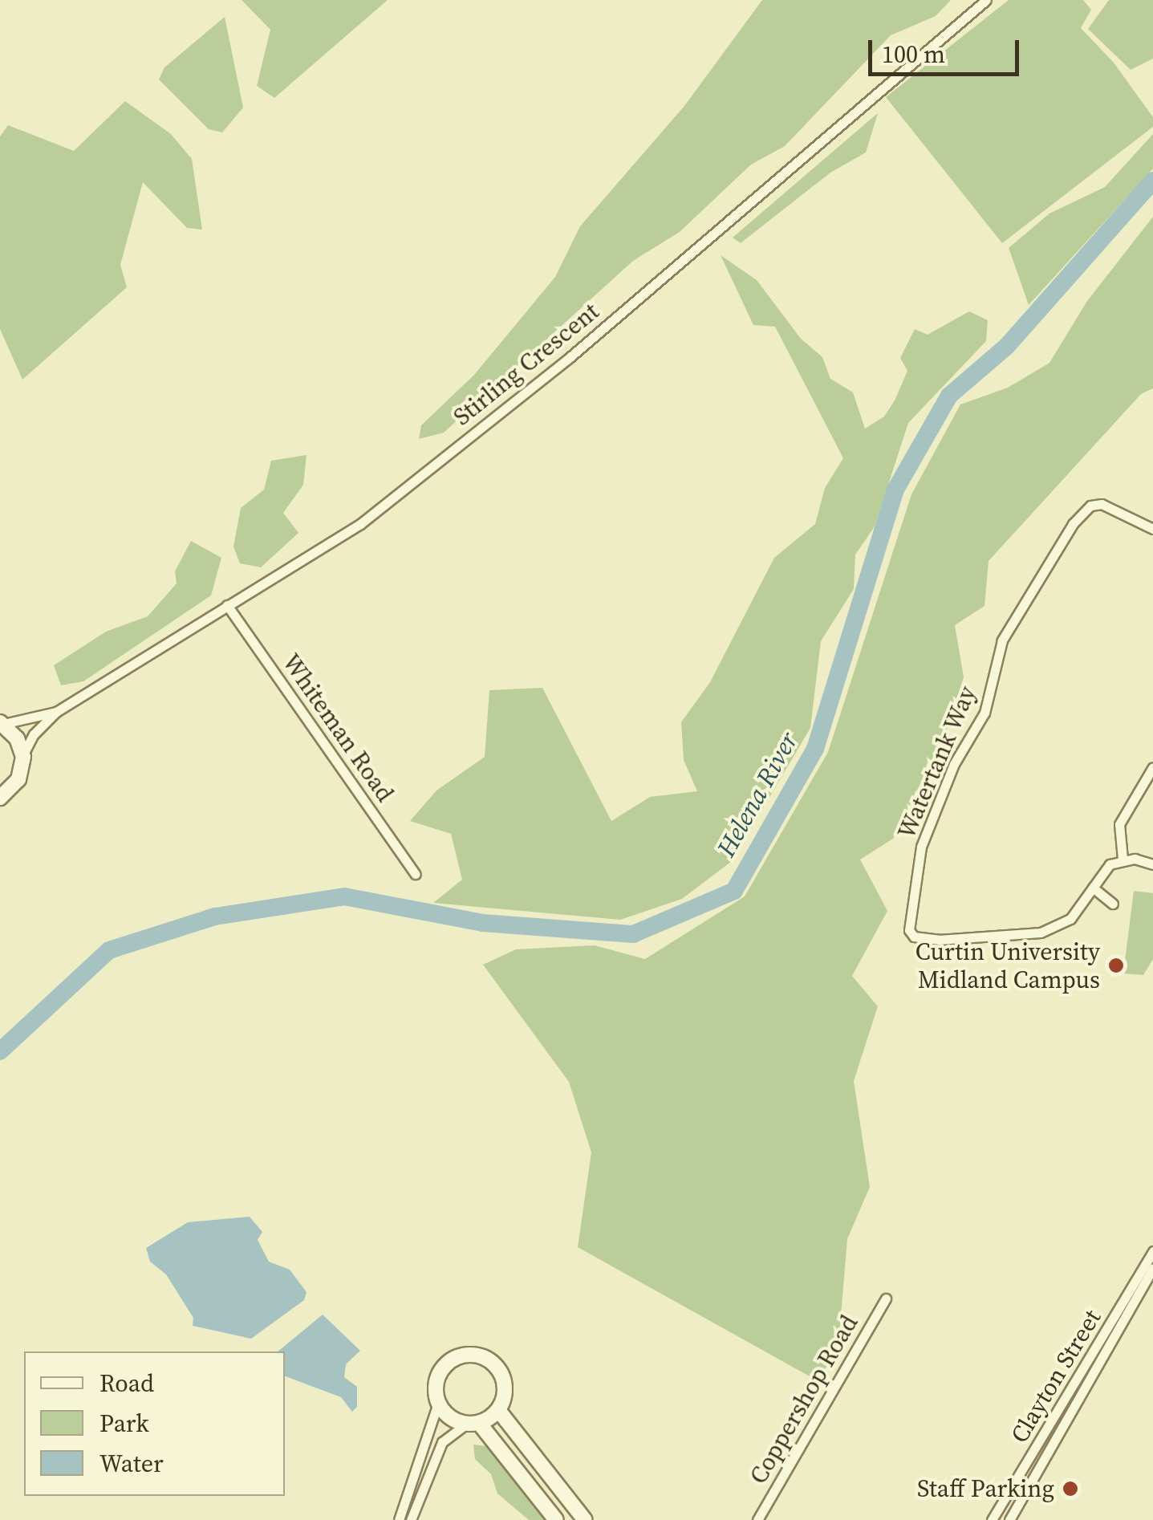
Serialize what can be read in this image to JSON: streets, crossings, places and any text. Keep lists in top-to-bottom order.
{
  "streets": {
    "street": [
      "Stirling Crescent",
      "Whiteman Road",
      "Watertank Way",
      "Clayton Street",
      "Coppershop Road"
    ]
  },
  "crossings": [
    ["Stirling Crescent", "Whiteman Road"]
  ],
  "water": ["Helena River"],
  "places": ["Curtin University Midland Campus", "Staff Parking"],
  "legend": ["Road", "Park", "Water"],
  "scale_bar": "100 m"
}
